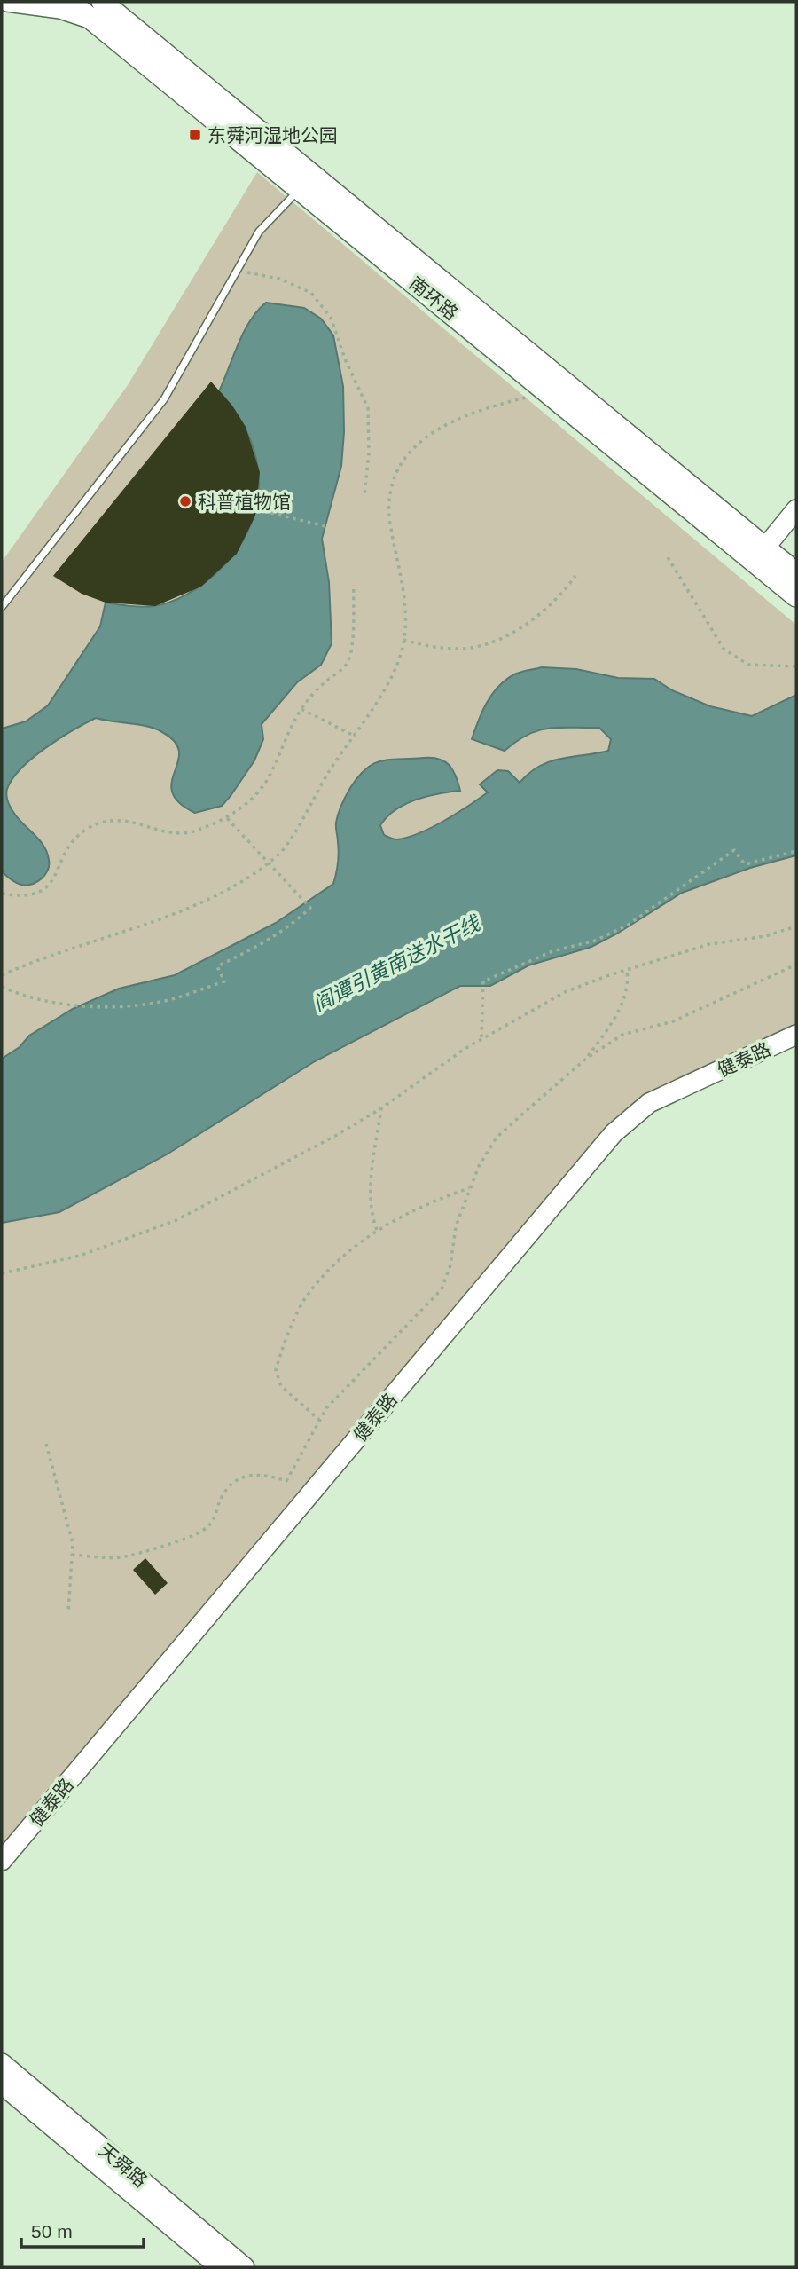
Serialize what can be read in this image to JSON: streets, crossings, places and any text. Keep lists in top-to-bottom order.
{
  "streets": {
    "main road": ["南环路"],
    "street": ["健泰路", "天舜路"]
  },
  "water": ["阎谭引黄南送水干线"],
  "places": {
    "transit": ["东舜河湿地公园"],
    "other": ["科普植物馆"]
  },
  "scale_bar": "50 m"
}
